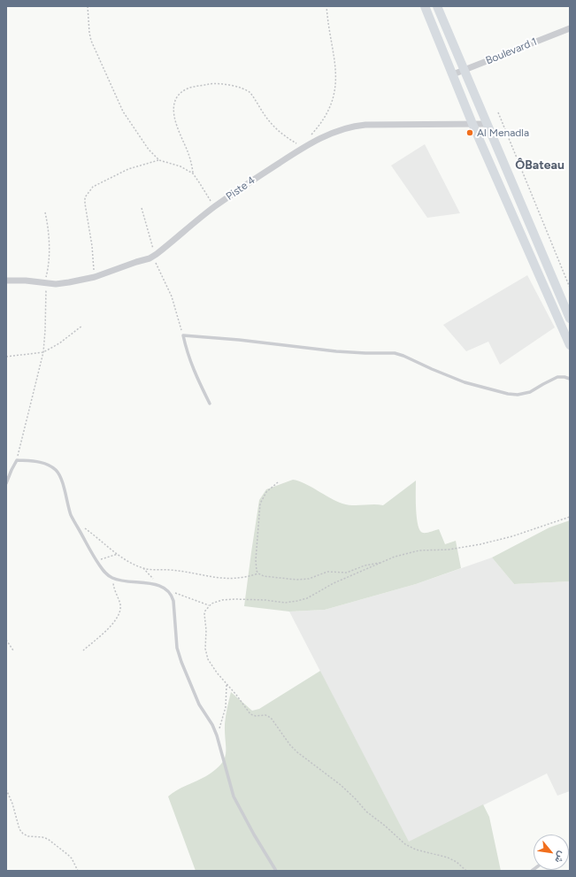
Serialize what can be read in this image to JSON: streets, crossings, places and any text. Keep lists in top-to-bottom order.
{
  "streets": {
    "street": ["Boulevard 1", "Piste 4"]
  },
  "districts": ["ÔBateau"],
  "places": ["Al Menadla"],
  "north": "bottom right"
}
